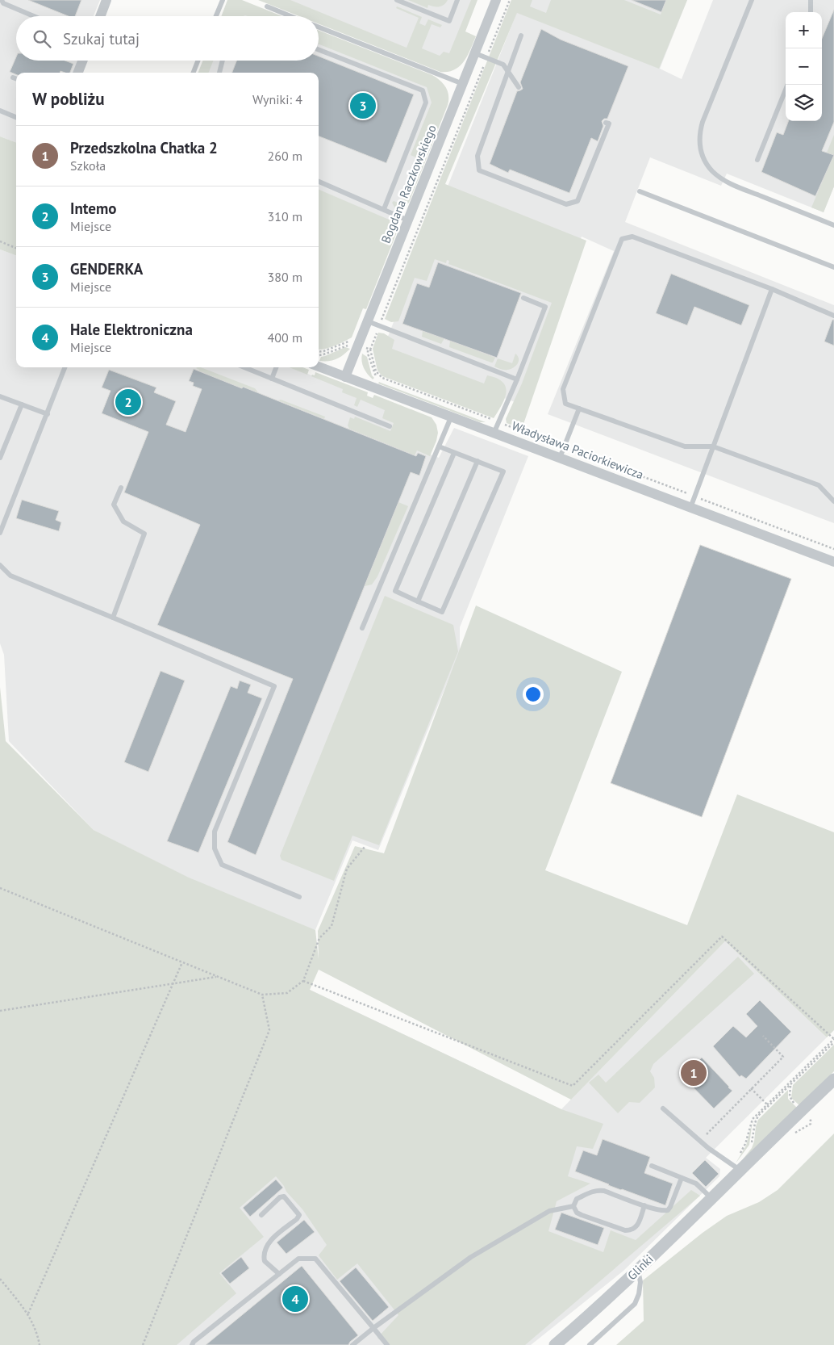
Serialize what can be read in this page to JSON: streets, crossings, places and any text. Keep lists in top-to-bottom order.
{
  "streets": {
    "street": ["Bogdana Raczkowskiego", "Władysława Paciorkiewicza", "Glinki"]
  },
  "crossings": [
    ["Bogdana Raczkowskiego", "Władysława Paciorkiewicza"]
  ],
  "page": {
    "map_buttons": ["+", "−"],
    "search": "Szukaj tutaj",
    "heading": ["W pobliżu", "Wyniki: 4"],
    "pins": [
      "3",
      "2",
      "1",
      "4"
    ],
    "list": [
      {
        "mark": "1",
        "name": "Przedszkolna Chatka 2",
        "note": "Szkoła",
        "value": "260 m"
      },
      {
        "mark": "2",
        "name": "Intemo",
        "note": "Miejsce",
        "value": "310 m"
      },
      {
        "mark": "3",
        "name": "GENDERKA",
        "note": "Miejsce",
        "value": "380 m"
      },
      {
        "mark": "4",
        "name": "Hale Elektroniczna",
        "note": "Miejsce",
        "value": "400 m"
      }
    ]
  }
}
